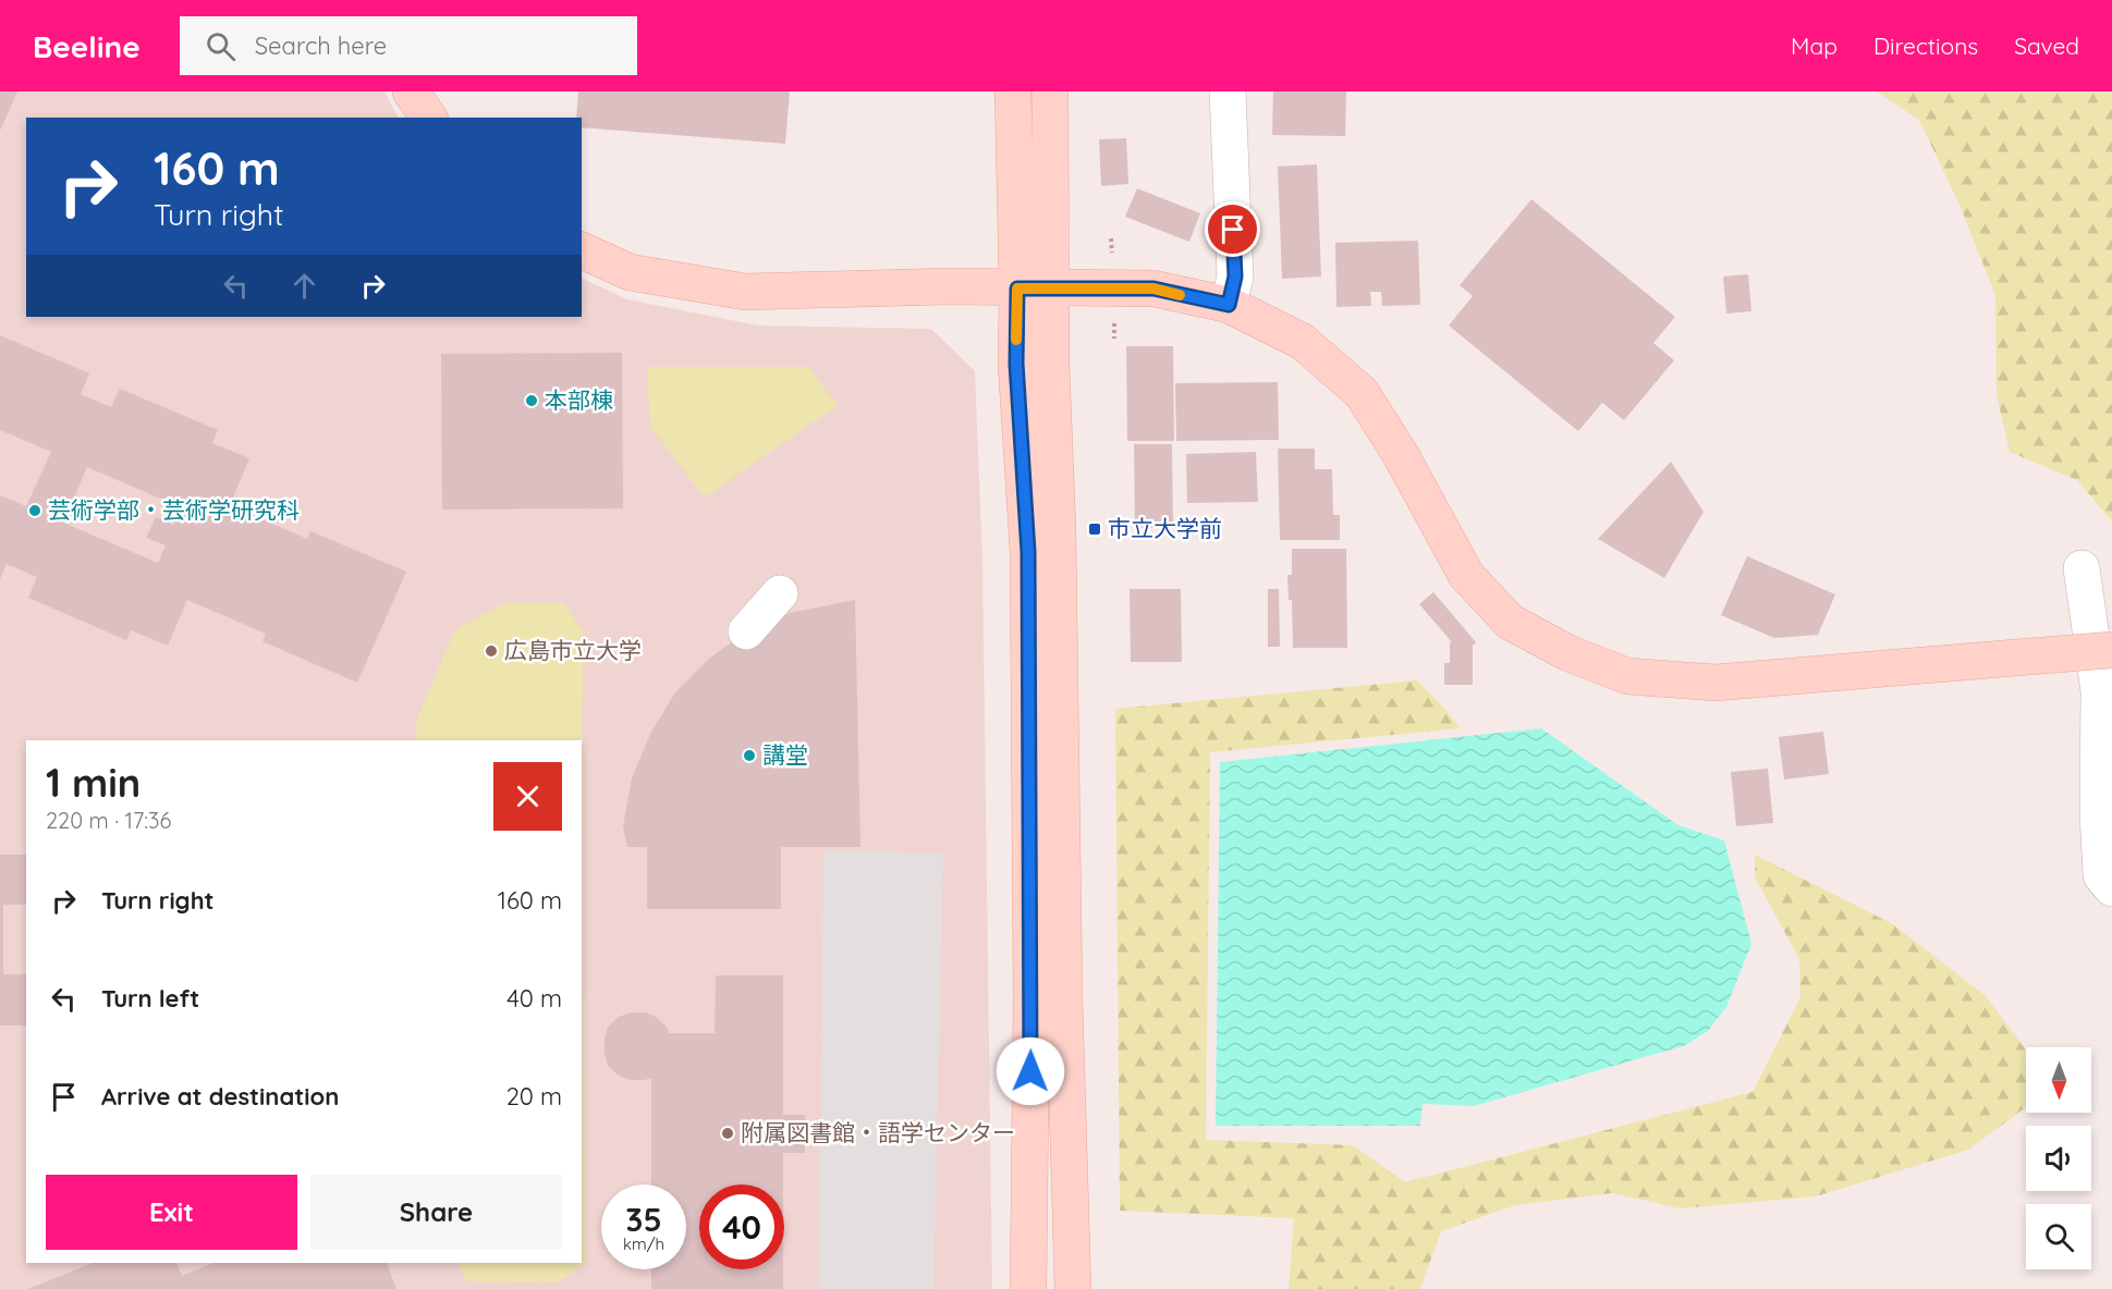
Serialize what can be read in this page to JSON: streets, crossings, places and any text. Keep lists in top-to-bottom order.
{
  "places": {
    "other": [
      "本部棟",
      "芸術学部・芸術学研究科",
      "広島市立大学",
      "講堂",
      "附属図書館・語学センター"
    ],
    "transit": ["市立大学前"]
  },
  "north": "bottom",
  "page": {
    "header": "Beeline",
    "search": "Search here",
    "nav": ["Map", "Directions", "Saved"],
    "turn": ["160 m", "Turn right"],
    "heading": ["1 min", "220 m · 17:36"],
    "list": [
      {
        "name": "Turn right",
        "value": "160 m"
      },
      {
        "name": "Turn left",
        "value": "40 m"
      },
      {
        "name": "Arrive at destination",
        "value": "20 m"
      }
    ],
    "buttons": ["Exit", "Share"],
    "speed": "35 km/h",
    "limit": "40"
  }
}
